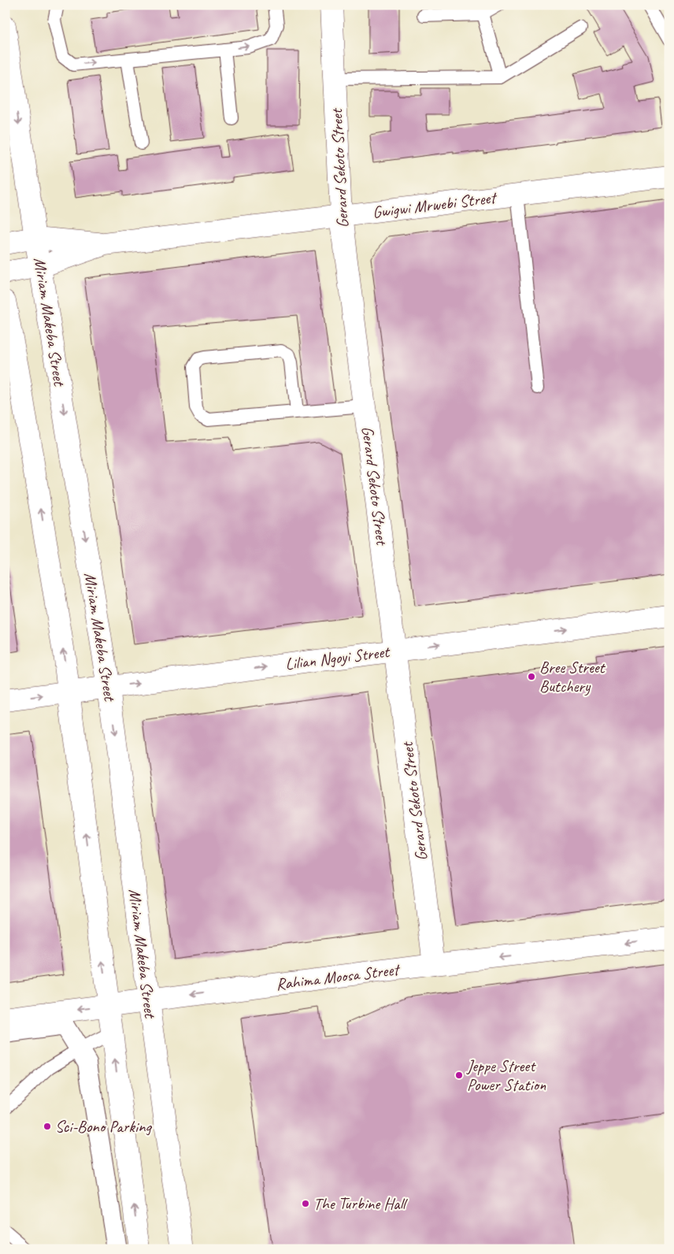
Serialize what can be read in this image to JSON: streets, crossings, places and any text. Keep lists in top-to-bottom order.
{
  "streets": {
    "street": [
      "Gerard Sekoto Street",
      "Gwigwi Mrwebi Street",
      "Miriam Makeba Street",
      "Lilian Ngoyi Street",
      "Rahima Moosa Street"
    ]
  },
  "crossings": [
    ["Gerard Sekoto Street", "Gwigwi Mrwebi Street"],
    ["Gerard Sekoto Street", "Lilian Ngoyi Street"],
    ["Gerard Sekoto Street", "Rahima Moosa Street"],
    ["Gwigwi Mrwebi Street", "Miriam Makeba Street"],
    ["Miriam Makeba Street", "Lilian Ngoyi Street"],
    ["Miriam Makeba Street", "Rahima Moosa Street"]
  ],
  "one_way": ["Lilian Ngoyi Street", "Rahima Moosa Street"],
  "places": [
    "Bree Street Butchery",
    "Jeppe Street Power Station",
    "Sci-Bono Parking",
    "The Turbine Hall"
  ]
}
